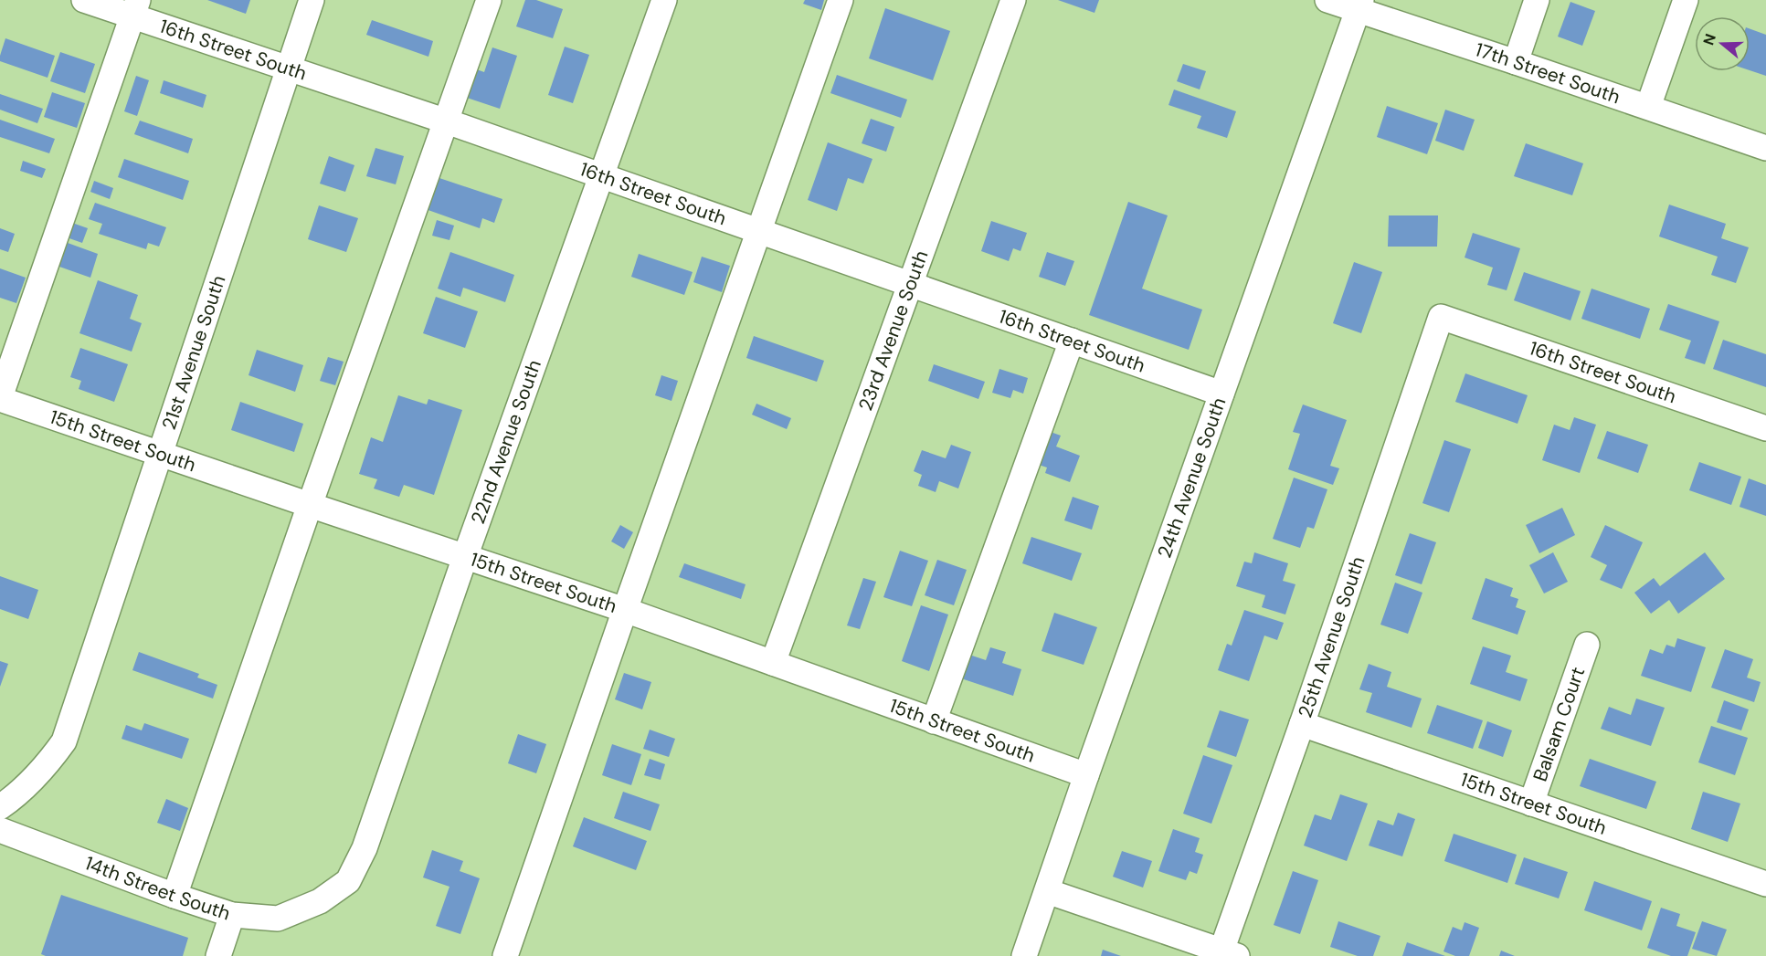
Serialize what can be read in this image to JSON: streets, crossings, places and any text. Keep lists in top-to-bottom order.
{
  "streets": {
    "street": [
      "16th Street South",
      "17th Street South",
      "23rd Avenue South",
      "21st Avenue South",
      "15th Street South",
      "22nd Avenue South",
      "24th Avenue South",
      "25th Avenue South",
      "Balsam Court",
      "14th Street South"
    ]
  },
  "crossings": [
    ["16th Street South", "23rd Avenue South"],
    ["16th Street South", "21st Avenue South"],
    ["16th Street South", "22nd Avenue South"],
    ["16th Street South", "24th Avenue South"],
    ["16th Street South", "25th Avenue South"],
    ["17th Street South", "24th Avenue South"],
    ["23rd Avenue South", "15th Street South"],
    ["21st Avenue South", "15th Street South"],
    ["15th Street South", "22nd Avenue South"],
    ["15th Street South", "24th Avenue South"],
    ["15th Street South", "25th Avenue South"],
    ["15th Street South", "Balsam Court"],
    ["22nd Avenue South", "14th Street South"]
  ],
  "north": "left"
}
